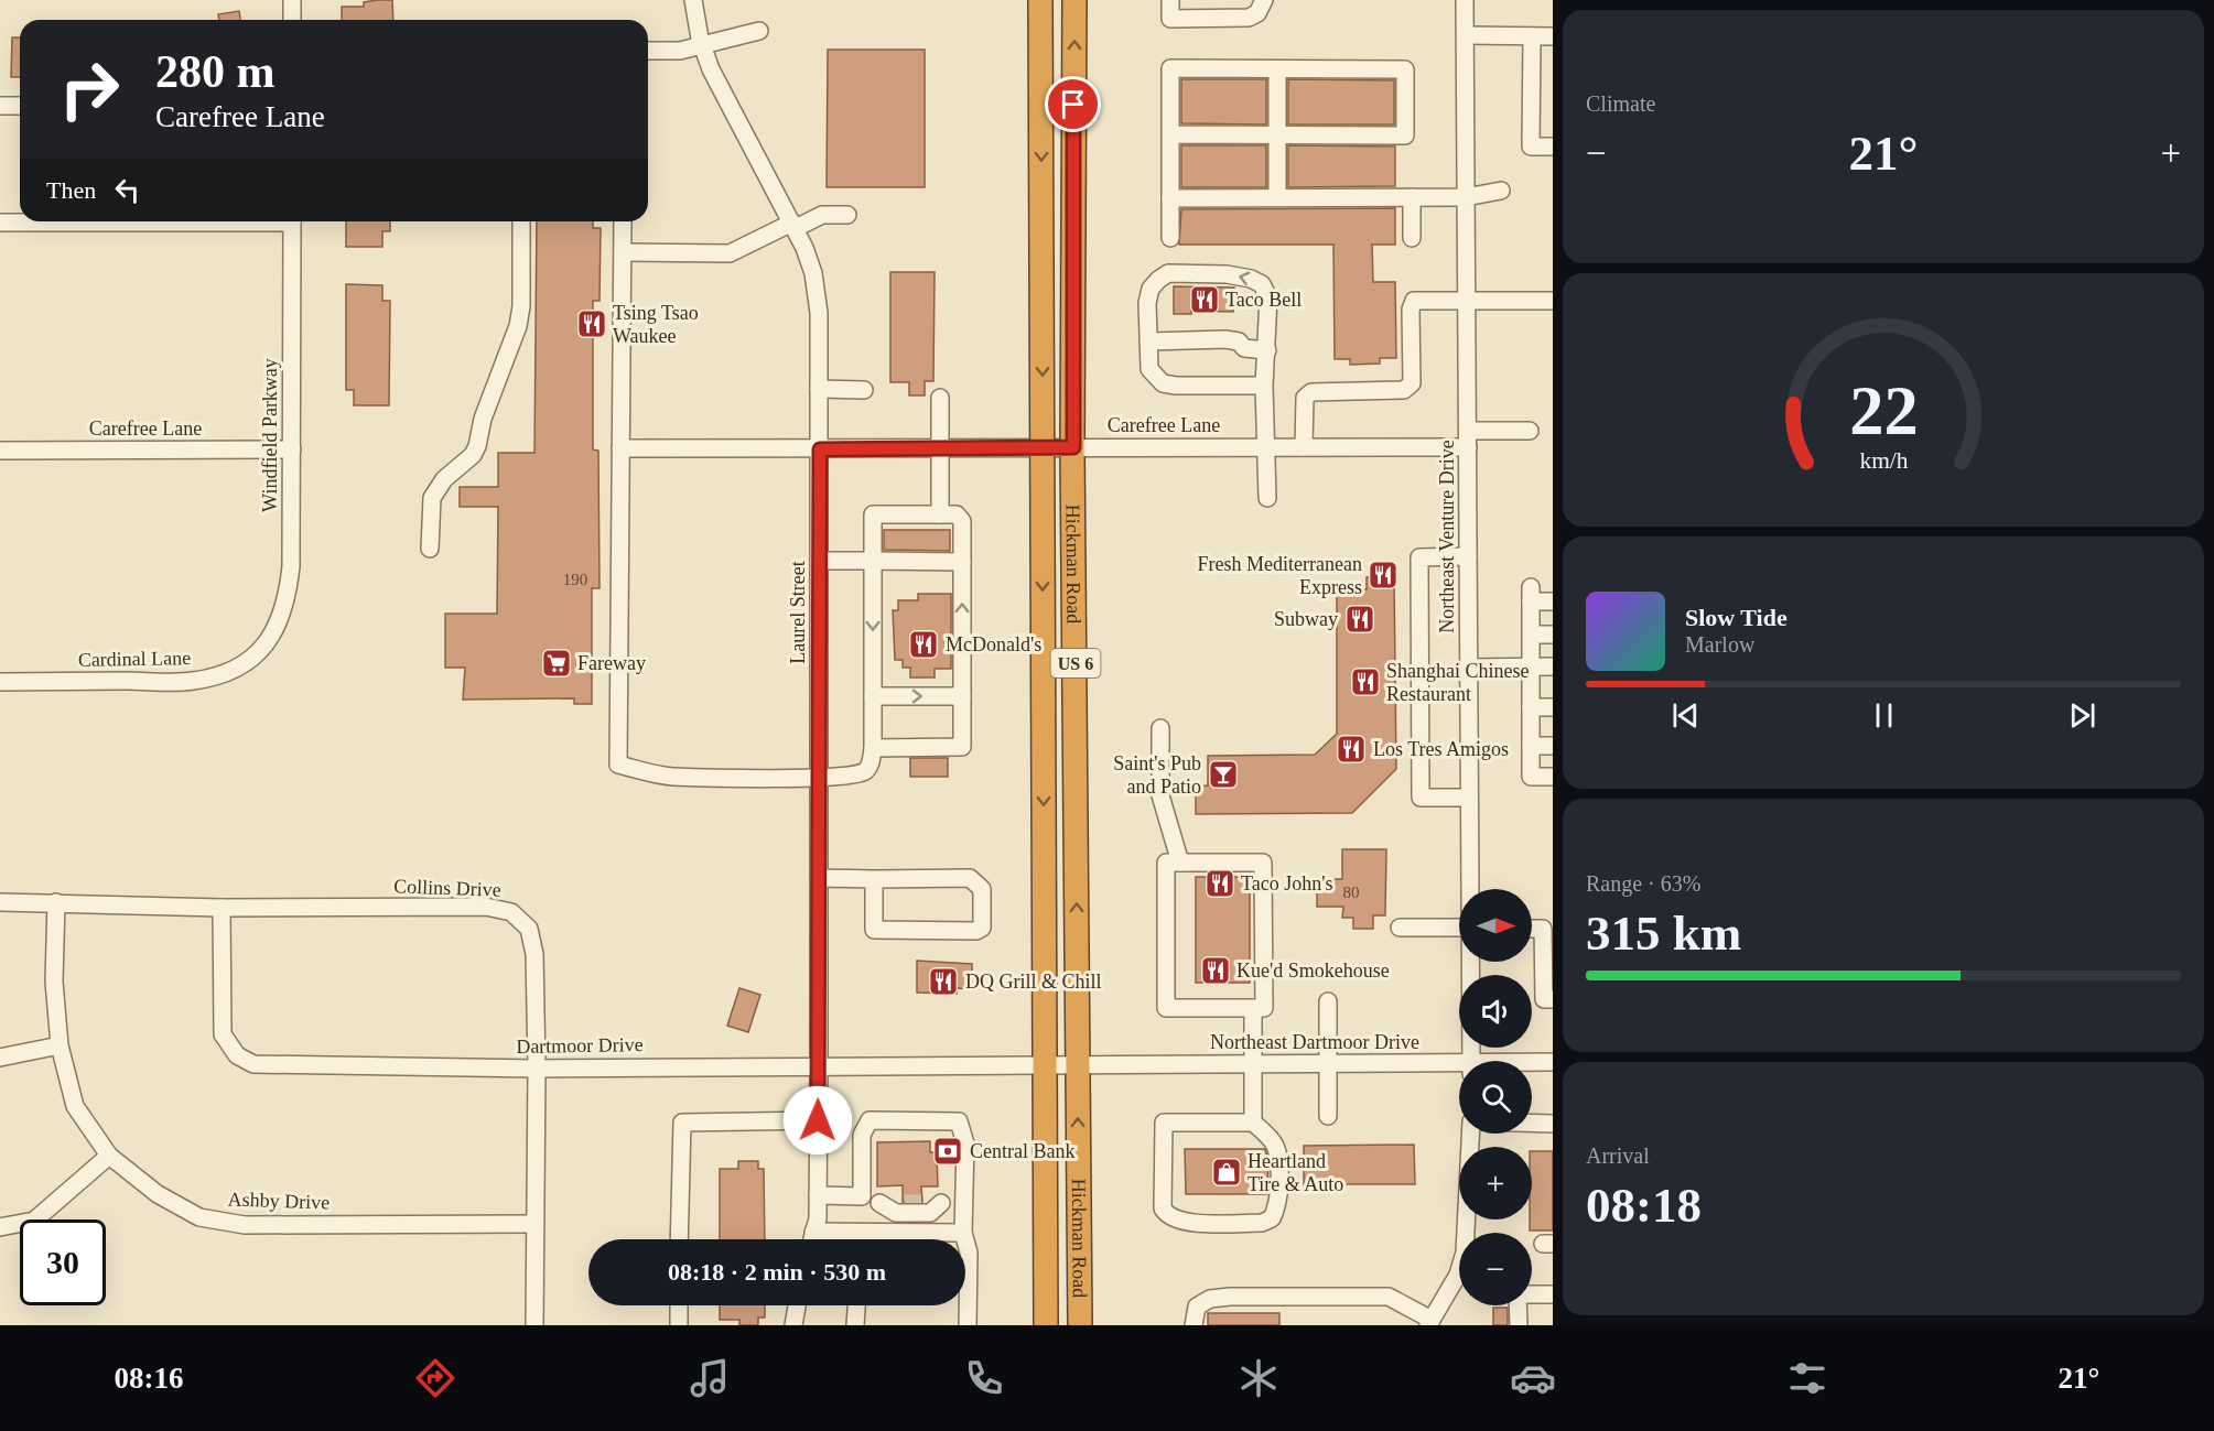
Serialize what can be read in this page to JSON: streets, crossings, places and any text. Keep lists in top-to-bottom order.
{
  "streets": {
    "highway": ["Hickman Road", "US 6"],
    "street": [
      "Carefree Lane",
      "Windfield Parkway",
      "Northeast Venture Drive",
      "Laurel Street",
      "Cardinal Lane",
      "Collins Drive",
      "Northeast Dartmoor Drive",
      "Dartmoor Drive",
      "Ashby Drive"
    ]
  },
  "crossings": [
    ["Carefree Lane", "Windfield Parkway"],
    ["Carefree Lane", "Northeast Venture Drive"],
    ["Carefree Lane", "Hickman Road"],
    ["Carefree Lane", "Laurel Street"],
    ["Windfield Parkway", "Cardinal Lane"],
    ["Hickman Road", "Northeast Dartmoor Drive"],
    ["Hickman Road", "Dartmoor Drive"],
    ["Laurel Street", "Dartmoor Drive"],
    ["Collins Drive", "Dartmoor Drive"],
    ["Collins Drive", "Ashby Drive"],
    ["Northeast Dartmoor Drive", "Dartmoor Drive"]
  ],
  "places": {
    "restaurant": [
      "Taco Bell",
      "Tsing Tsao Waukee",
      "Fresh Mediterranean Express",
      "Subway",
      "McDonald's",
      "Shanghai Chinese Restaurant",
      "Los Tres Amigos",
      "Taco John's",
      "Kue'd Smokehouse",
      "DQ Grill & Chill"
    ],
    "supermarket": ["Fareway"],
    "bar": ["Saint's Pub and Patio"],
    "bank": ["Central Bank"],
    "shop": ["Heartland Tire & Auto"]
  },
  "house_numbers": ["190", "80"],
  "north": "right",
  "page": {
    "tile": [
      "Climate",
      ["Range · 63%", "315 km"],
      ["Arrival", "08:18"]
    ],
    "turn": ["280 m", "Carefree Lane"],
    "heat": ["−", "21°", "+"],
    "then": "Then",
    "song": ["Slow Tide", "Marlow"],
    "map_buttons": ["+", "−"],
    "limit": "30",
    "trip": "08:18 · 2 min · 530 m",
    "tabs": ["08:16", "21°"],
    "gauge": ["22", "km/h"]
  }
}
